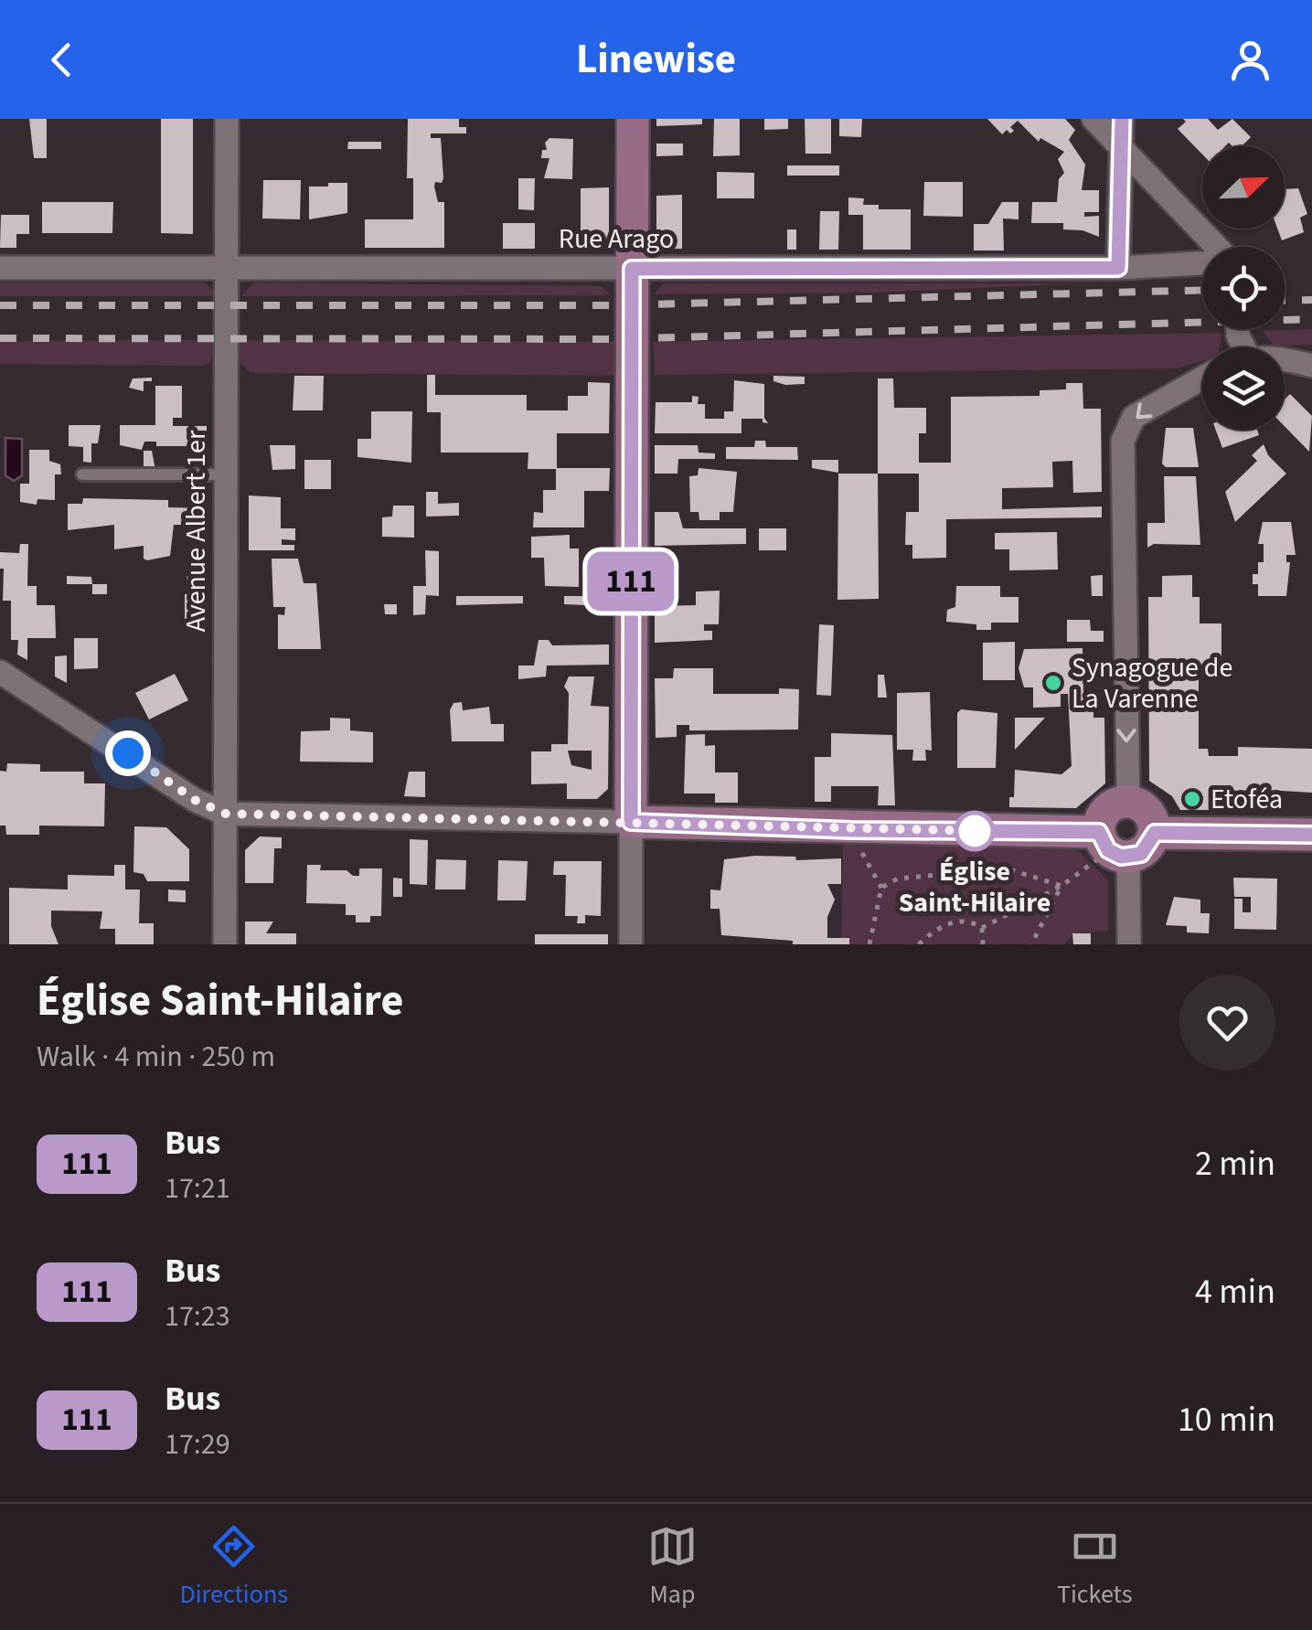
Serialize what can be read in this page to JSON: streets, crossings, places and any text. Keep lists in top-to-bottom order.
{
  "streets": {
    "street": ["Rue Arago", "Avenue Albert 1er"]
  },
  "crossings": [
    ["Rue Arago", "Avenue Albert 1er"]
  ],
  "places": ["Synagogue de La Varenne", "Etoféa", "Église Saint-Hilaire"],
  "lines": ["bus line 111"],
  "north": "top right",
  "page": {
    "header": "Linewise",
    "on_map": "111",
    "heading": ["Église Saint-Hilaire", "Walk · 4 min · 250 m"],
    "list": [
      {
        "mark": "111",
        "name": "Bus",
        "note": "17:21",
        "value": "2 min"
      },
      {
        "mark": "111",
        "name": "Bus",
        "note": "17:23",
        "value": "4 min"
      },
      {
        "mark": "111",
        "name": "Bus",
        "note": "17:29",
        "value": "10 min"
      }
    ],
    "tabs": ["Directions", "Map", "Tickets"]
  }
}
